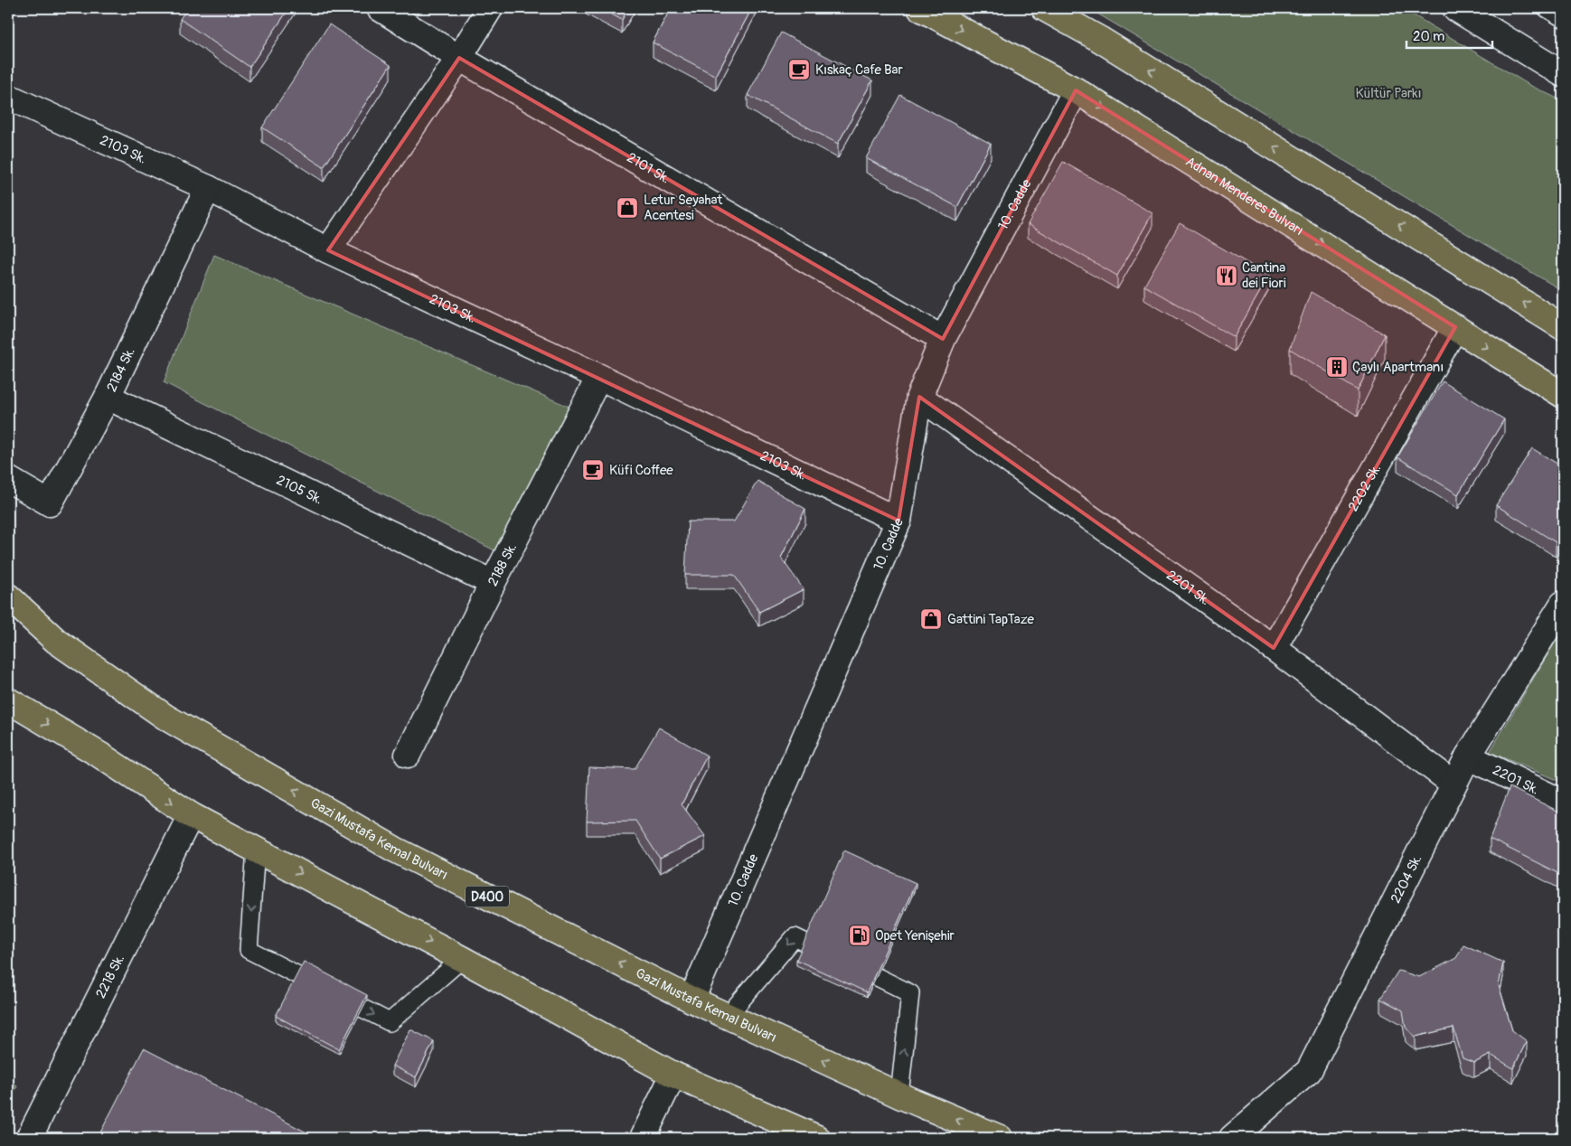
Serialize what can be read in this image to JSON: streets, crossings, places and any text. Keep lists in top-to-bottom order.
{
  "streets": {
    "main road": ["Adnan Menderes Bulvarı", "Gazi Mustafa Kemal Bulvarı", "D400"],
    "street": [
      "2103 Sk.",
      "2101 Sk.",
      "10. Cadde",
      "2184 Sk.",
      "2202 Sk.",
      "2105 Sk.",
      "2188 Sk.",
      "2201 Sk.",
      "2204 Sk.",
      "2218 Sk."
    ]
  },
  "crossings": [
    ["2103 Sk.", "10. Cadde"],
    ["2103 Sk.", "2184 Sk."],
    ["2103 Sk.", "2188 Sk."],
    ["2101 Sk.", "10. Cadde"],
    ["Adnan Menderes Bulvarı", "10. Cadde"],
    ["Adnan Menderes Bulvarı", "2202 Sk."],
    ["10. Cadde", "2201 Sk."],
    ["10. Cadde", "Gazi Mustafa Kemal Bulvarı"],
    ["2184 Sk.", "2105 Sk."],
    ["2202 Sk.", "2201 Sk."],
    ["2105 Sk.", "2188 Sk."],
    ["2201 Sk.", "2204 Sk."]
  ],
  "parks": ["Kültür Parkı"],
  "places": {
    "cafe": ["Kıskaç Cafe Bar", "Küfi Coffee"],
    "shop": ["Letur Seyahat Acentesi", "Gattini TapTaze"],
    "restaurant": ["Cantina dei Fiori"],
    "building": ["Çaylı Apartmanı"],
    "fuel station": ["Opet Yenişehir"]
  },
  "scale_bar": "20 m"
}
